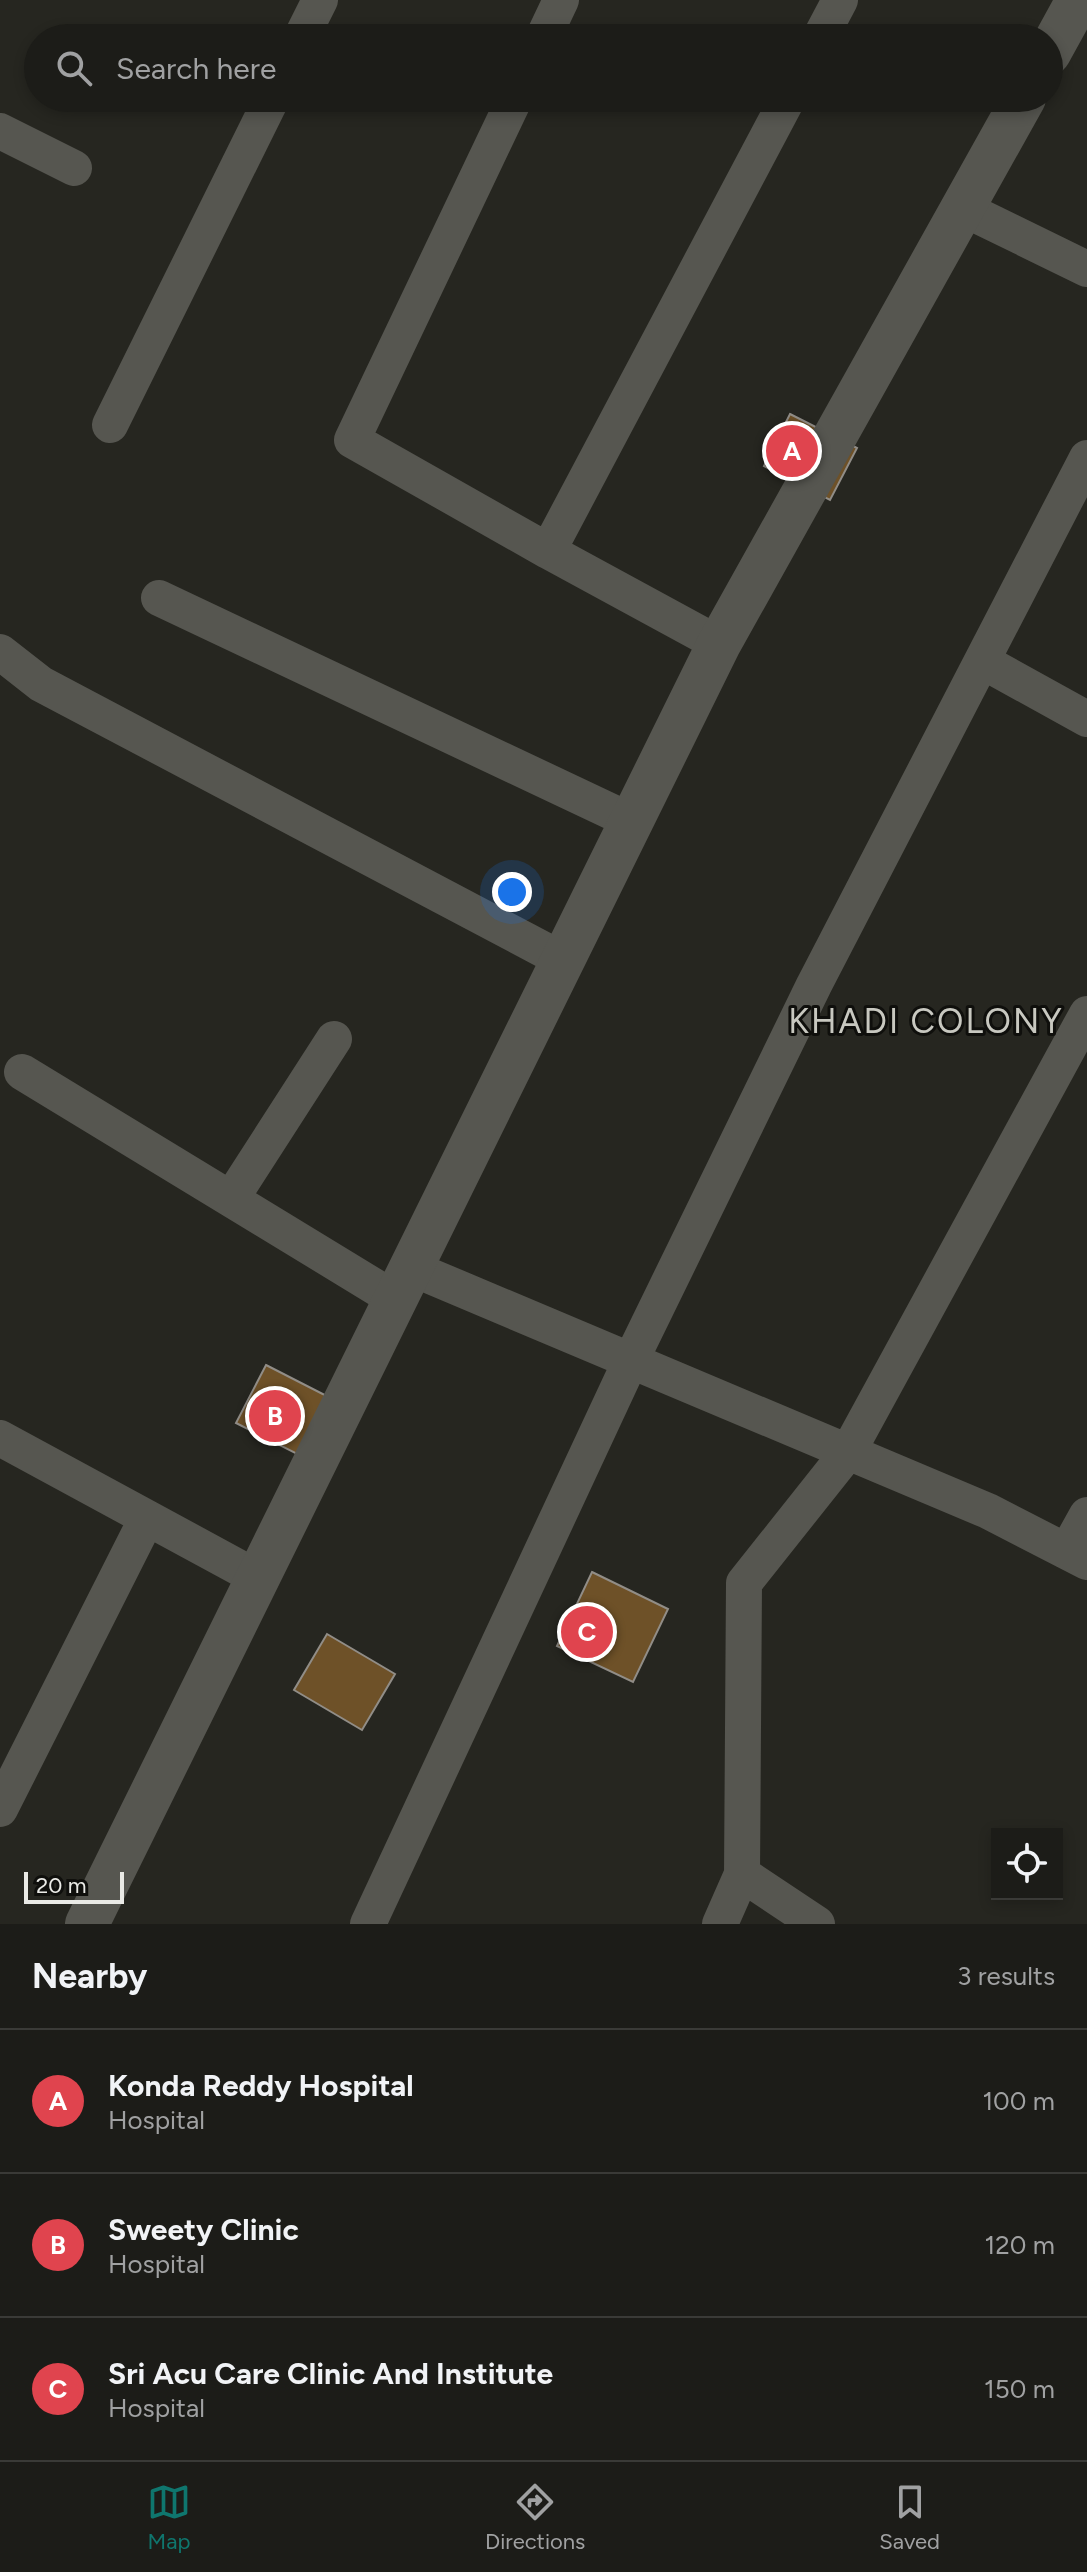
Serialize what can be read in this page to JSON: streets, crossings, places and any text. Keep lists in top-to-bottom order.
{
  "districts": ["KHADI COLONY"],
  "scale_bar": "20 m",
  "page": {
    "search": "Search here",
    "pins": ["A", "B", "C"],
    "scale": "20 m",
    "heading": ["Nearby", "3 results"],
    "list": [
      {
        "mark": "A",
        "name": "Konda Reddy Hospital",
        "note": "Hospital",
        "value": "100 m"
      },
      {
        "mark": "B",
        "name": "Sweety Clinic",
        "note": "Hospital",
        "value": "120 m"
      },
      {
        "mark": "C",
        "name": "Sri Acu Care Clinic And Institute",
        "note": "Hospital",
        "value": "150 m"
      }
    ],
    "nav": ["Map", "Directions", "Saved"]
  }
}
